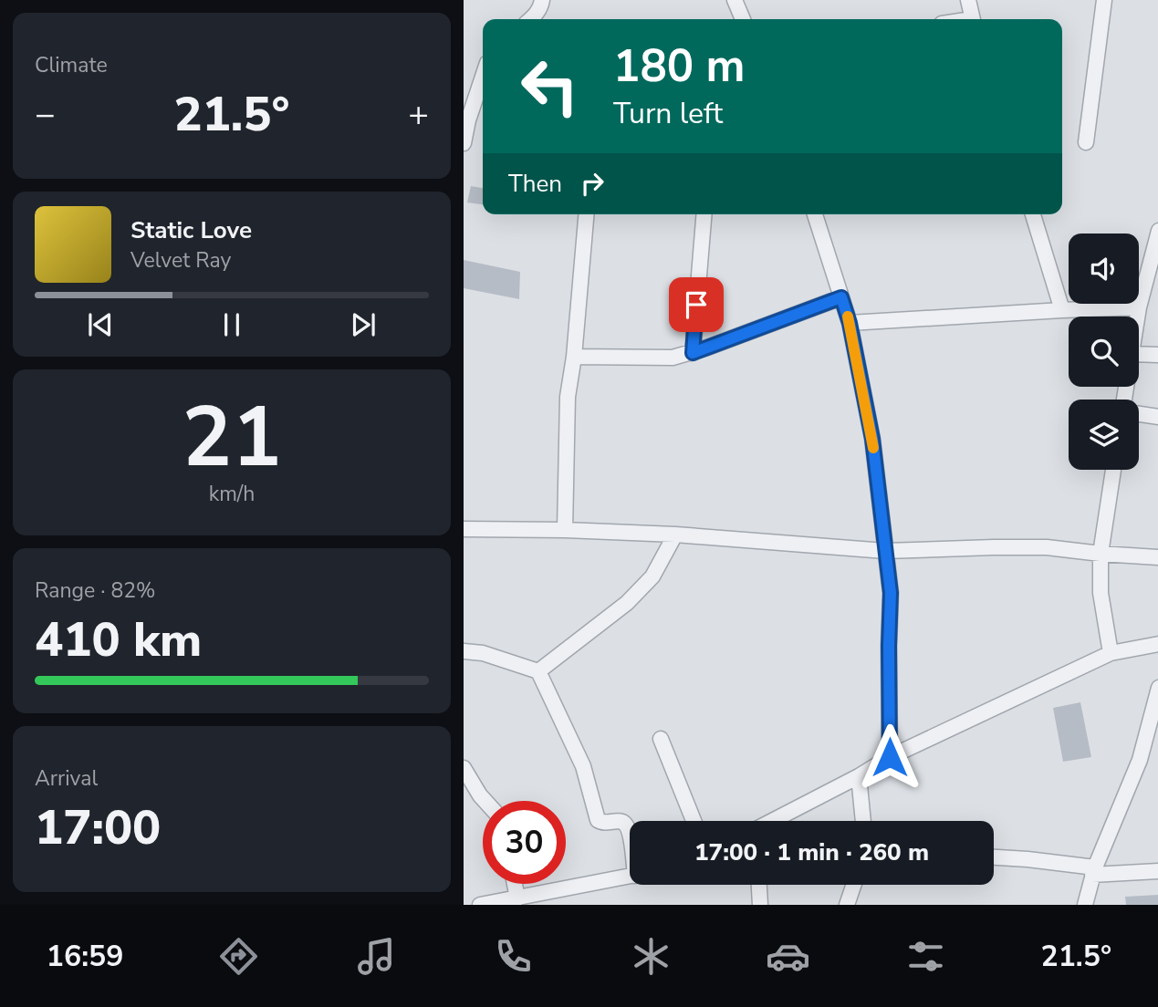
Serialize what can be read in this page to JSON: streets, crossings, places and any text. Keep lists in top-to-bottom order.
{
  "page": {
    "tile": [
      "Climate",
      ["21", "km/h"],
      ["Range · 82%", "410 km"],
      ["Arrival", "17:00"]
    ],
    "turn": ["180 m", "Turn left"],
    "heat": ["−", "21.5°", "+"],
    "then": "Then",
    "song": ["Static Love", "Velvet Ray"],
    "limit": "30",
    "trip": "17:00 · 1 min · 260 m",
    "tabs": ["16:59", "21.5°"]
  }
}
